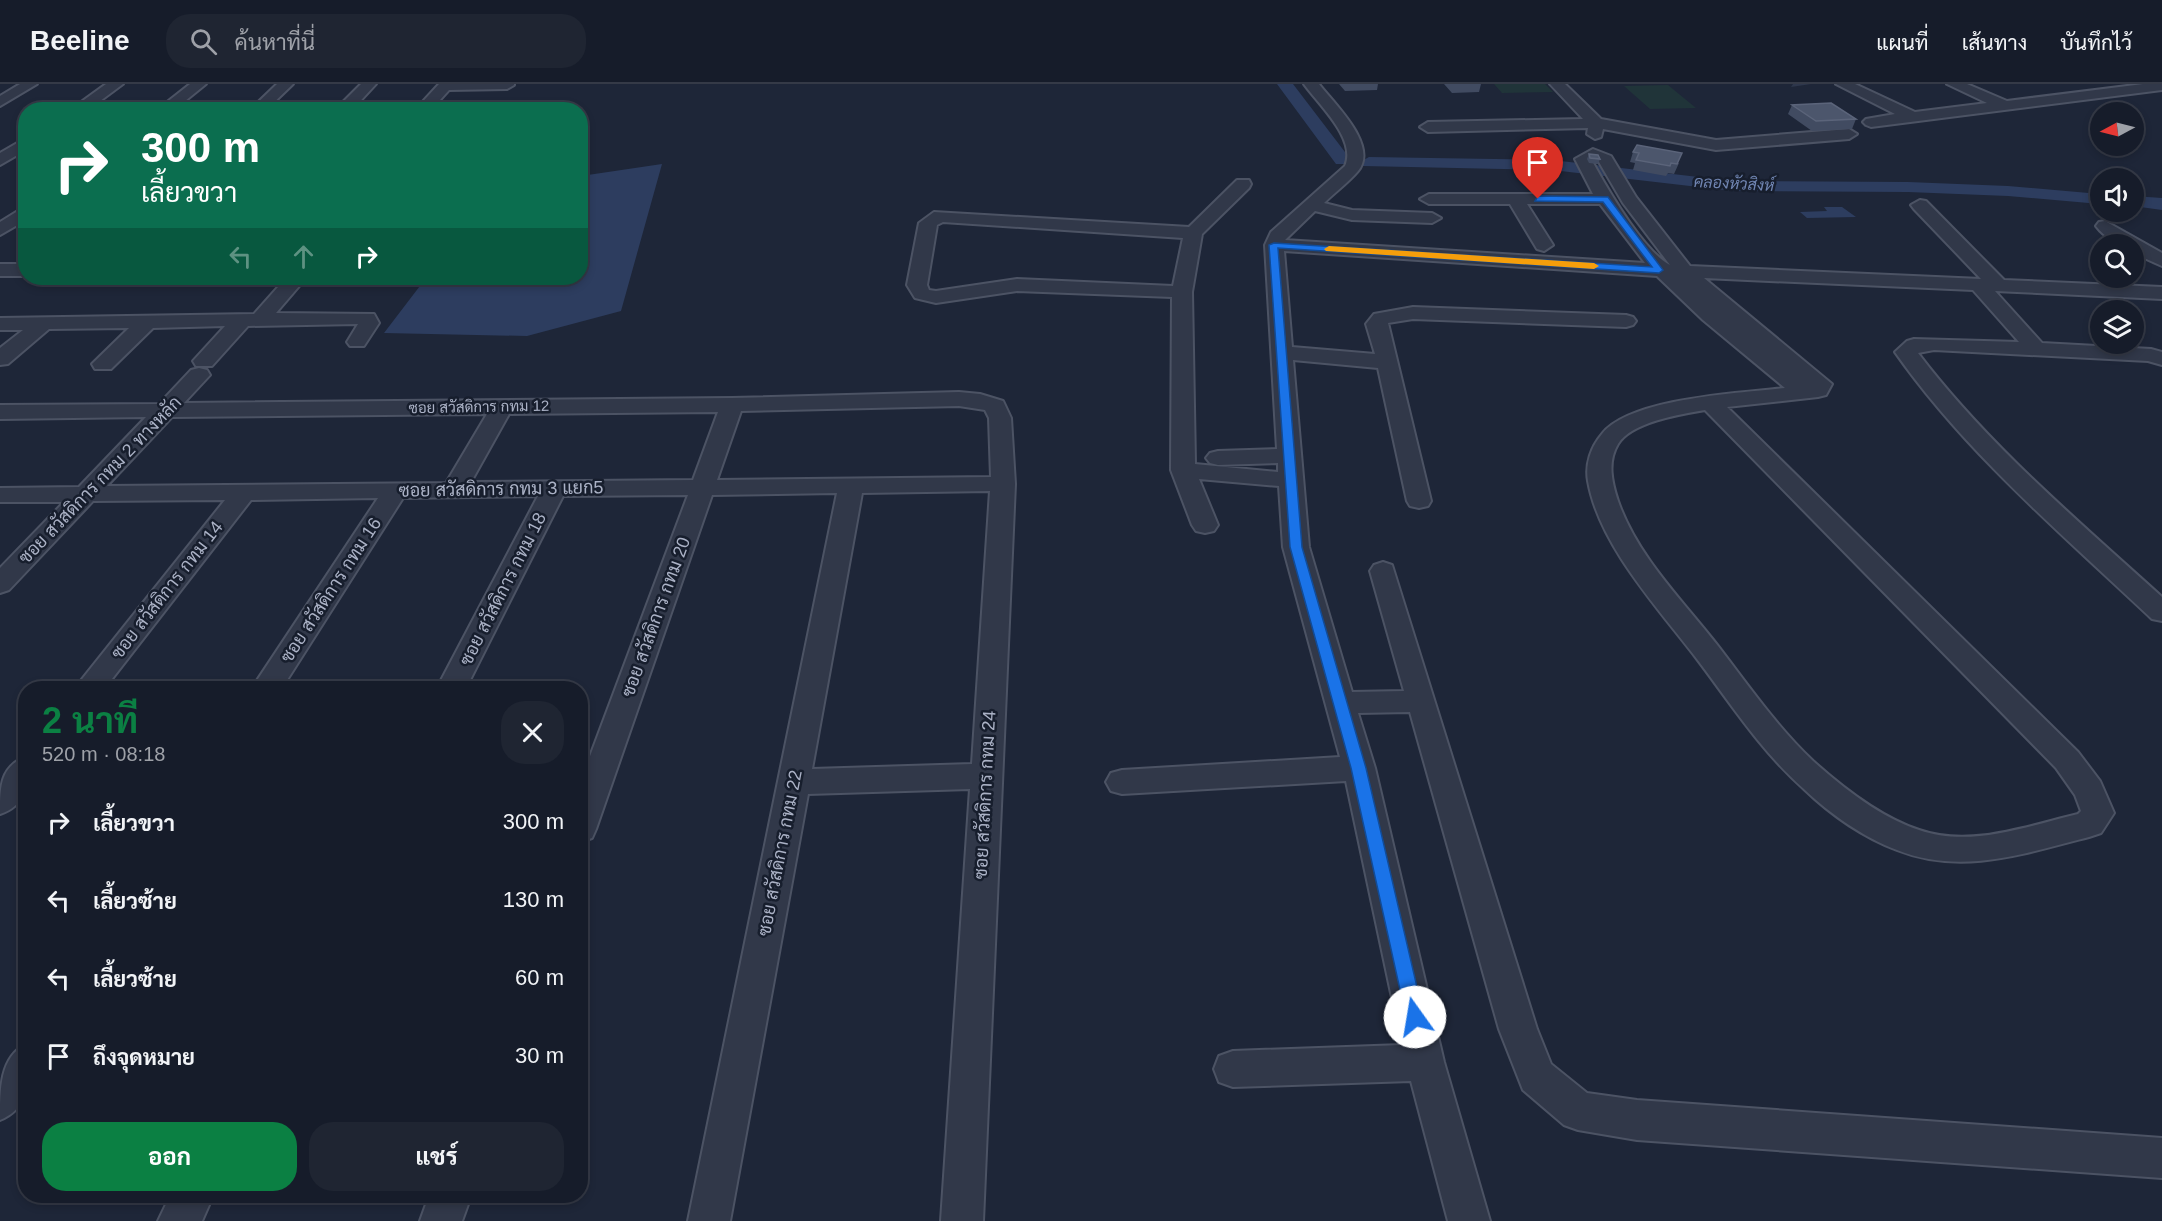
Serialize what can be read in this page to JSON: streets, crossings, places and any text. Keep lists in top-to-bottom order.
{
  "streets": {
    "street": [
      "ซอย สวัสดิการ กทม 12",
      "ซอย สวัสดิการ กทม 2 ทางหลัก",
      "ซอย สวัสดิการ กทม 3 แยก5",
      "ซอย สวัสดิการ กทม 18",
      "ซอย สวัสดิการ กทม 14",
      "ซอย สวัสดิการ กทม 16",
      "ซอย สวัสดิการ กทม 20",
      "ซอย สวัสดิการ กทม 24",
      "ซอย สวัสดิการ กทม 22"
    ]
  },
  "crossings": [
    ["ซอย สวัสดิการ กทม 12", "ซอย สวัสดิการ กทม 2 ทางหลัก"],
    ["ซอย สวัสดิการ กทม 12", "ซอย สวัสดิการ กทม 20"],
    ["ซอย สวัสดิการ กทม 12", "ซอย สวัสดิการ กทม 24"],
    ["ซอย สวัสดิการ กทม 2 ทางหลัก", "ซอย สวัสดิการ กทม 3 แยก5"],
    ["ซอย สวัสดิการ กทม 3 แยก5", "ซอย สวัสดิการ กทม 18"],
    ["ซอย สวัสดิการ กทม 3 แยก5", "ซอย สวัสดิการ กทม 14"],
    ["ซอย สวัสดิการ กทม 3 แยก5", "ซอย สวัสดิการ กทม 16"],
    ["ซอย สวัสดิการ กทม 3 แยก5", "ซอย สวัสดิการ กทม 20"],
    ["ซอย สวัสดิการ กทม 3 แยก5", "ซอย สวัสดิการ กทม 24"],
    ["ซอย สวัสดิการ กทม 3 แยก5", "ซอย สวัสดิการ กทม 22"]
  ],
  "water": ["คลองหัวสิงห์"],
  "north": "left",
  "page": {
    "header": "Beeline",
    "search": "ค้นหาที่นี่",
    "nav": ["แผนที่", "เส้นทาง", "บันทึกไว้"],
    "turn": ["300 m", "เลี้ยวขวา"],
    "heading": ["2 นาที", "520 m · 08:18"],
    "list": [
      {
        "name": "เลี้ยวขวา",
        "value": "300 m"
      },
      {
        "name": "เลี้ยวซ้าย",
        "value": "130 m"
      },
      {
        "name": "เลี้ยวซ้าย",
        "value": "60 m"
      },
      {
        "name": "ถึงจุดหมาย",
        "value": "30 m"
      }
    ],
    "buttons": ["ออก", "แชร์"]
  }
}
